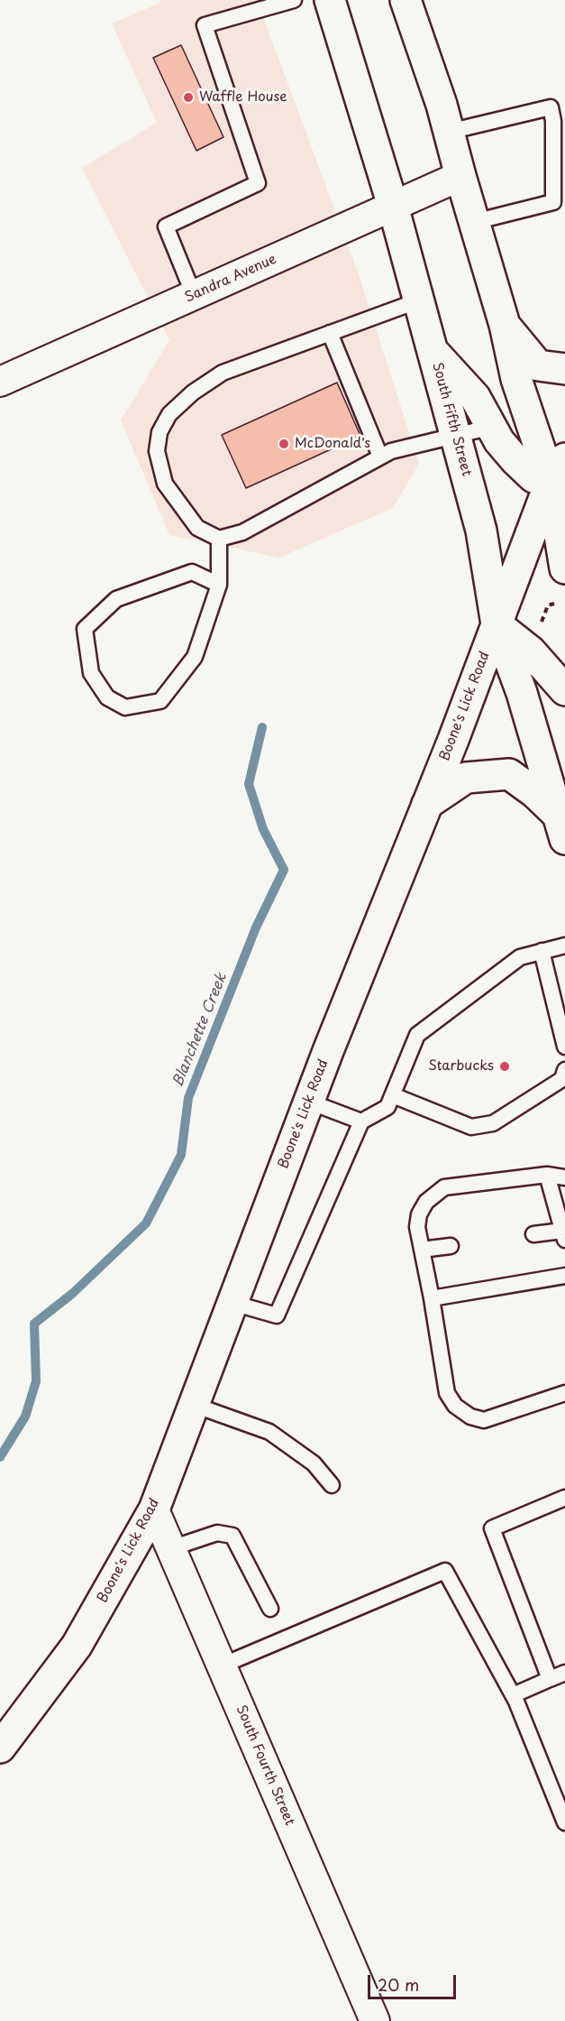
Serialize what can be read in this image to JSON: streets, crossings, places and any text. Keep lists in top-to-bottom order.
{
  "streets": {
    "main road": ["South Fifth Street", "Boone's Lick Road"],
    "street": ["Sandra Avenue", "South Fourth Street"]
  },
  "crossings": [
    ["Sandra Avenue", "South Fifth Street"],
    ["South Fifth Street", "Boone's Lick Road"],
    ["Boone's Lick Road", "South Fourth Street"]
  ],
  "water": ["Blanchette Creek"],
  "places": ["Waffle House", "McDonald's", "Starbucks"],
  "scale_bar": "20 m"
}
